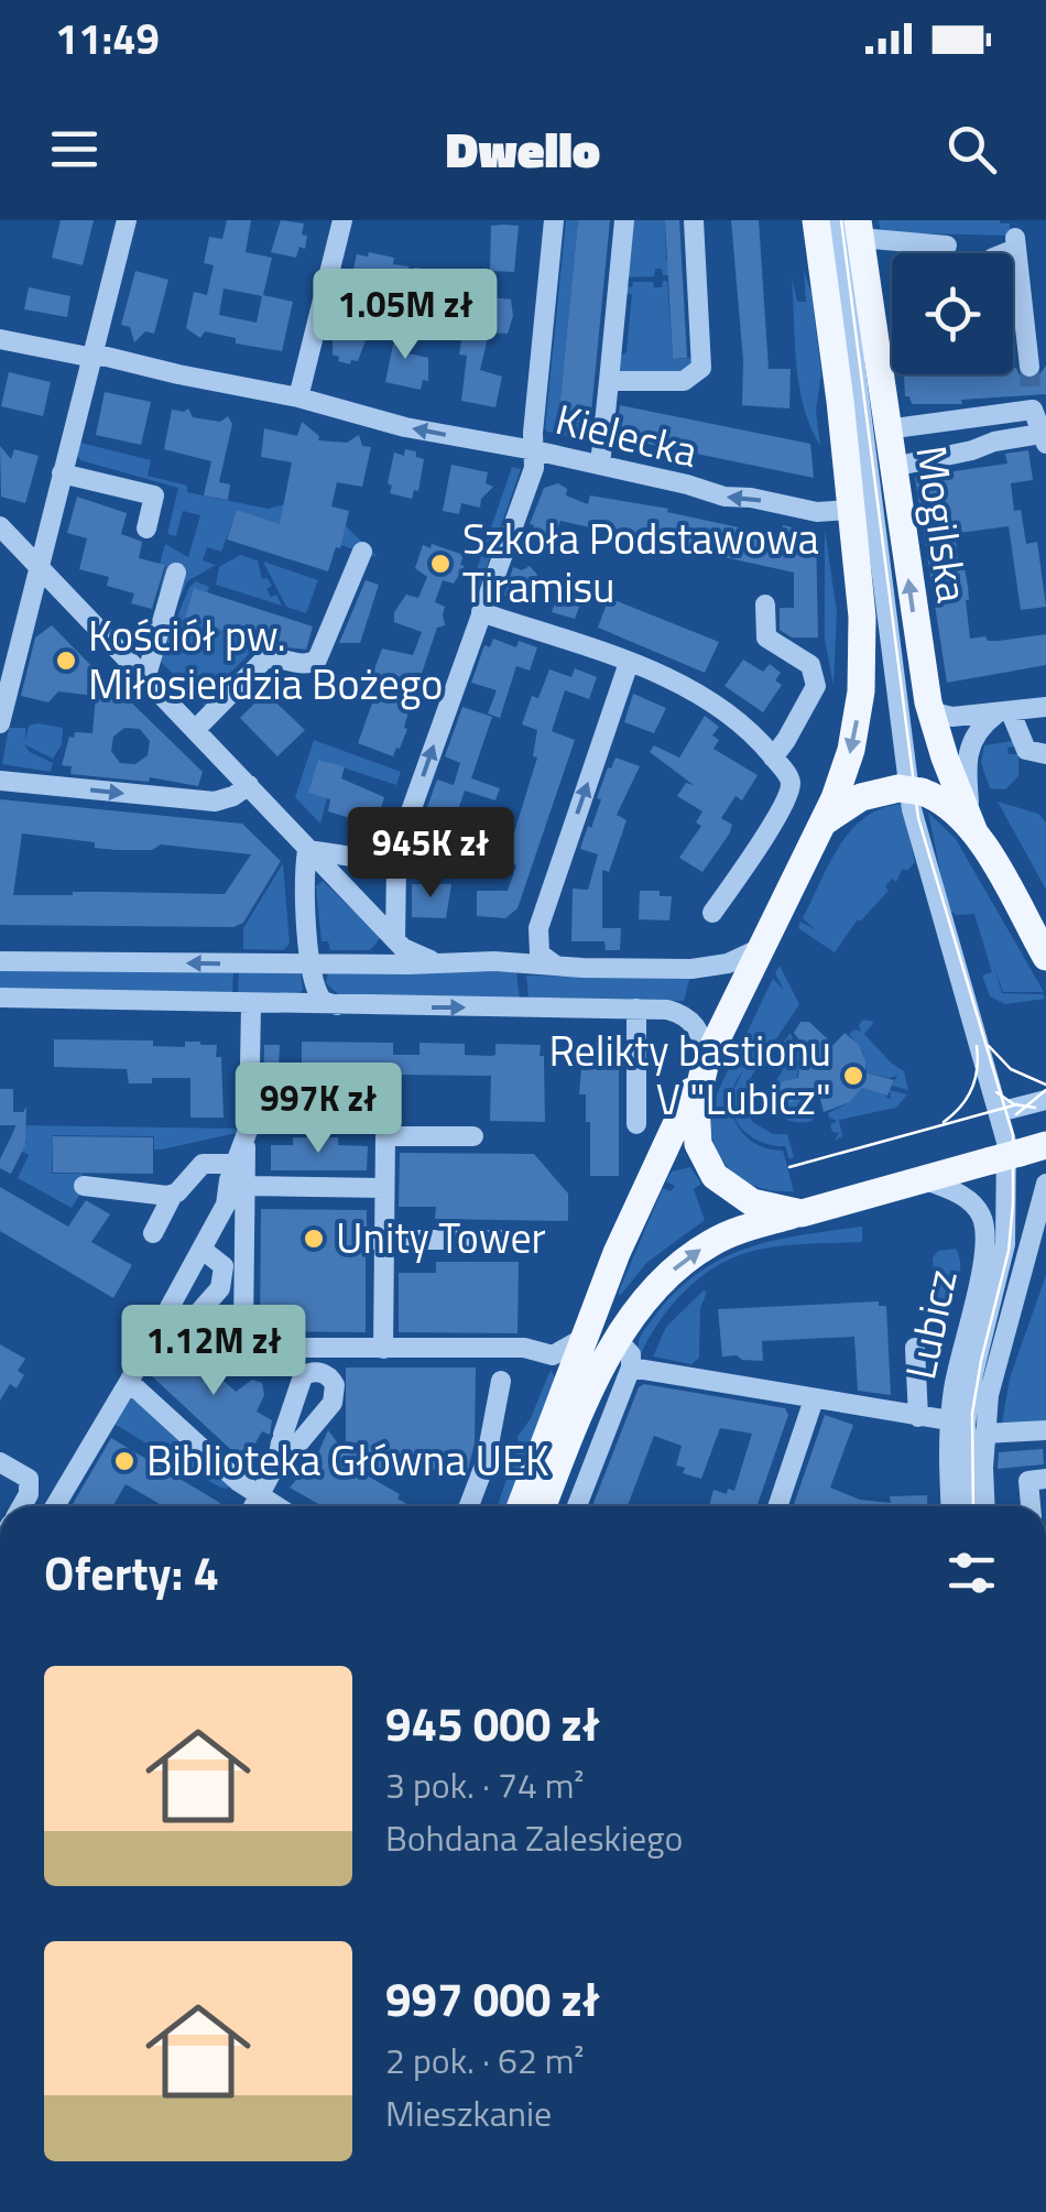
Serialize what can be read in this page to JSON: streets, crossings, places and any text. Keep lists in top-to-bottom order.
{
  "streets": {
    "main road": ["Mogilska"],
    "street": ["Kielecka", "Lubicz"]
  },
  "one_way": ["Kielecka"],
  "places": [
    "Szkoła Podstawowa Tiramisu",
    "Kościół pw. Miłosierdzia Bożego",
    "Relikty bastionu V \"Lubicz\"",
    "Unity Tower",
    "Biblioteka Główna UEK"
  ],
  "page": {
    "status": "11:49",
    "header": "Dwello",
    "price": [
      "1.05M zł",
      "945K zł",
      "997K zł",
      "1.12M zł"
    ],
    "heading": "Oferty: 4",
    "list": [
      {
        "name": "945 000 zł",
        "note": "3 pok. · 74 m² · Bohdana Zaleskiego"
      },
      {
        "name": "997 000 zł",
        "note": "2 pok. · 62 m² · Mieszkanie"
      }
    ]
  }
}
